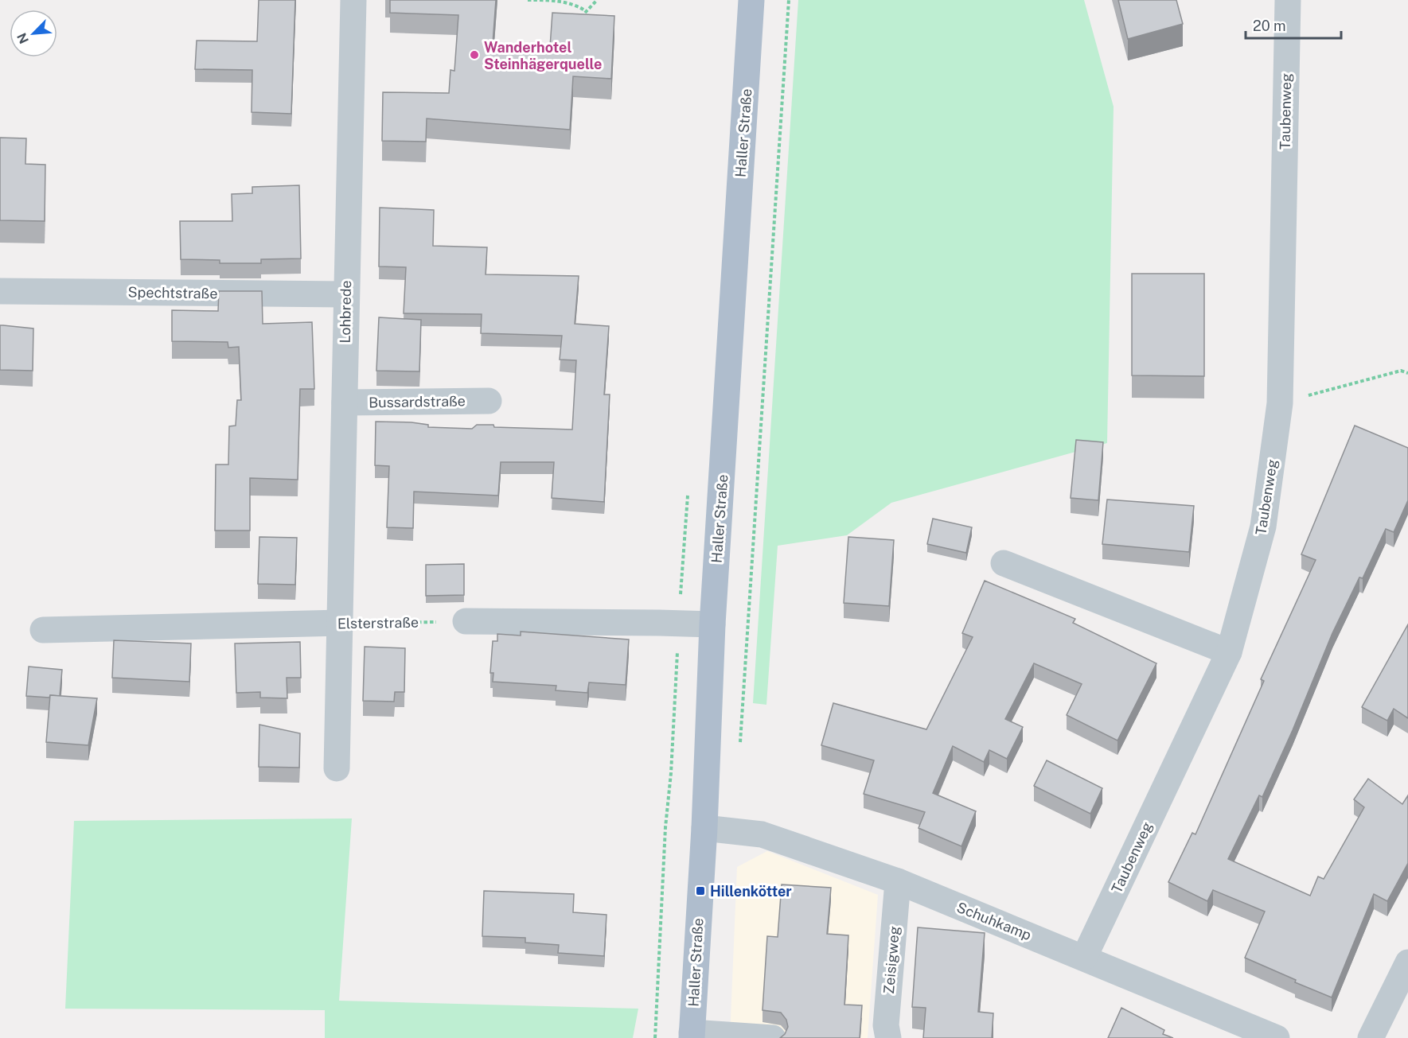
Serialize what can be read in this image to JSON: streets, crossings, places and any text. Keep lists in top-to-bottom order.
{
  "streets": {
    "main road": ["Haller Straße"],
    "street": [
      "Taubenweg",
      "Spechtstraße",
      "Lohbrede",
      "Bussardstraße",
      "Elsterstraße",
      "Schuhkamp",
      "Zeisigweg"
    ]
  },
  "crossings": [
    ["Taubenweg", "Schuhkamp"],
    ["Haller Straße", "Schuhkamp"],
    ["Spechtstraße", "Lohbrede"],
    ["Lohbrede", "Bussardstraße"],
    ["Lohbrede", "Elsterstraße"],
    ["Schuhkamp", "Zeisigweg"]
  ],
  "places": {
    "other": ["Wanderhotel Steinhägerquelle"],
    "transit": ["Hillenkötter"]
  },
  "scale_bar": "20 m",
  "north": "bottom left"
}
